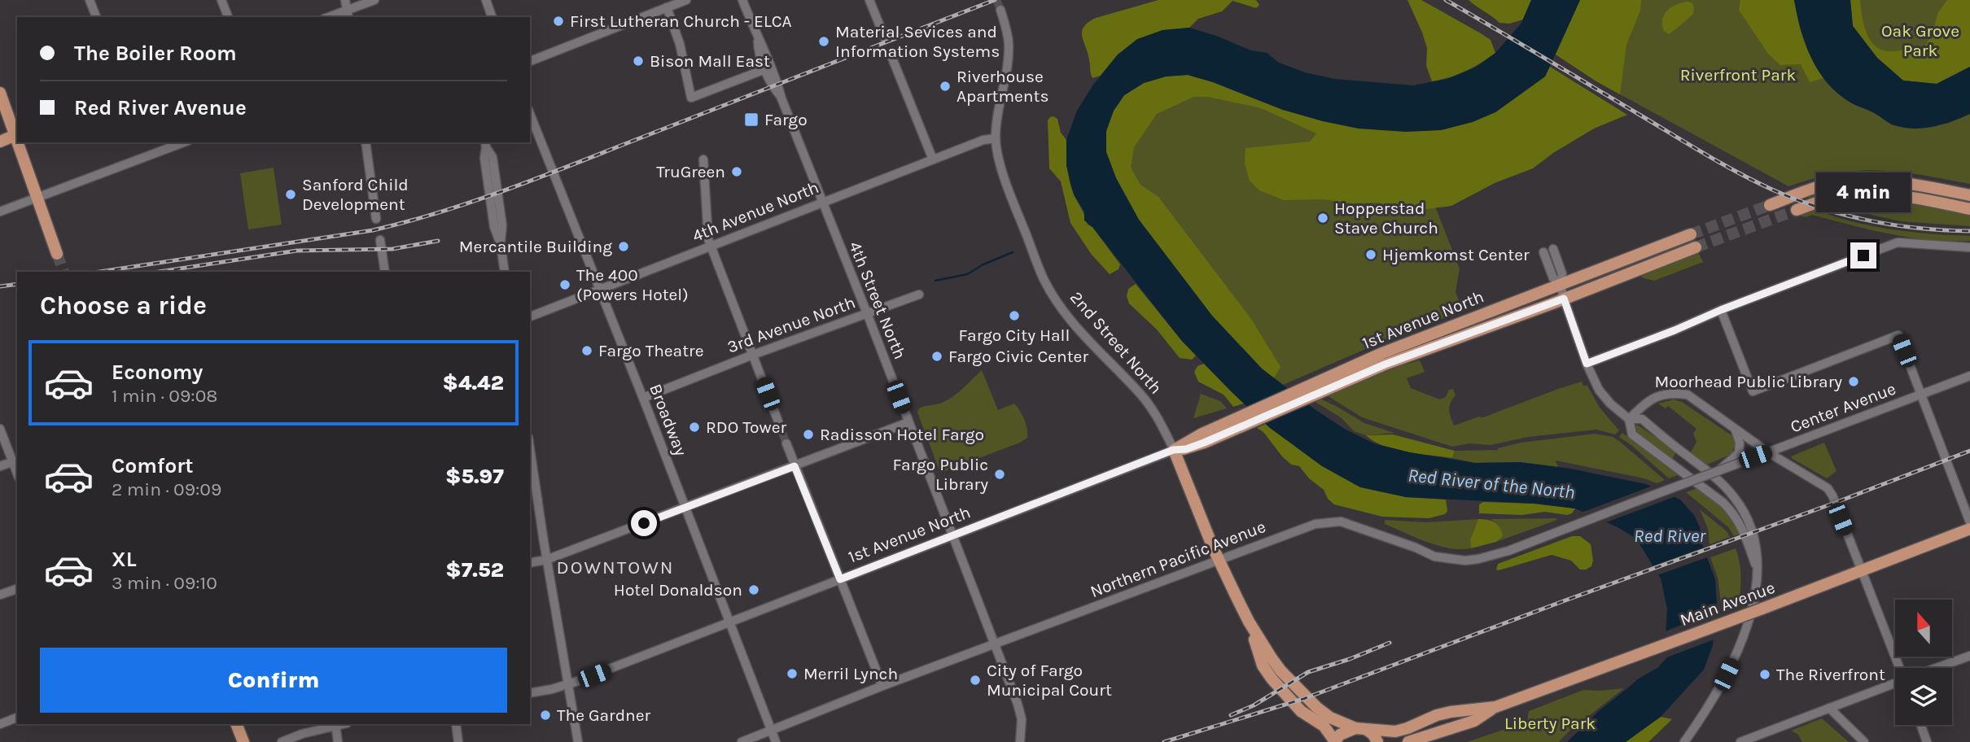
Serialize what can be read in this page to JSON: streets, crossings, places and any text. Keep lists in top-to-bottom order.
{
  "streets": {
    "main road": ["1st Avenue North", "2nd Street North", "Main Avenue"],
    "street": [
      "4th Avenue North",
      "4th Street North",
      "3rd Avenue North",
      "Center Avenue",
      "Broadway",
      "Northern Pacific Avenue"
    ]
  },
  "crossings": [
    ["4th Avenue North", "4th Street North"],
    ["4th Avenue North", "2nd Street North"],
    ["4th Avenue North", "Broadway"],
    ["4th Street North", "1st Avenue North"],
    ["4th Street North", "3rd Avenue North"],
    ["4th Street North", "Northern Pacific Avenue"],
    ["1st Avenue North", "2nd Street North"],
    ["1st Avenue North", "Broadway"],
    ["3rd Avenue North", "Broadway"],
    ["2nd Street North", "Northern Pacific Avenue"],
    ["2nd Street North", "Main Avenue"],
    ["Center Avenue", "Northern Pacific Avenue"],
    ["Broadway", "Northern Pacific Avenue"]
  ],
  "districts": ["DOWNTOWN"],
  "water": ["Red River of the North", "Red River"],
  "parks": ["Oak Grove Park", "Riverfront Park", "Liberty Park"],
  "places": {
    "other": [
      "First Lutheran Church - ELCA",
      "Material Sevices and Information Systems",
      "Bison Mall East",
      "Riverhouse Apartments",
      "TruGreen",
      "Sanford Child Development",
      "Hopperstad Stave Church",
      "Mercantile Building",
      "Hjemkomst Center",
      "The 400 (Powers Hotel)",
      "Fargo City Hall",
      "Fargo Theatre",
      "Fargo Civic Center",
      "Moorhead Public Library",
      "RDO Tower",
      "Radisson Hotel Fargo",
      "Fargo Public Library",
      "Hotel Donaldson",
      "Merril Lynch",
      "The Riverfront",
      "City of Fargo Municipal Court",
      "The Gardner"
    ],
    "transit": ["Fargo"]
  },
  "north": "top",
  "page": {
    "banner": ["The Boiler Room", "Red River Avenue"],
    "bubble": "4 min",
    "heading": "Choose a ride",
    "list": [
      {
        "name": "Economy",
        "note": "1 min · 09:08",
        "value": "$4.42"
      },
      {
        "name": "Comfort",
        "note": "2 min · 09:09",
        "value": "$5.97"
      },
      {
        "name": "XL",
        "note": "3 min · 09:10",
        "value": "$7.52"
      }
    ],
    "buttons": "Confirm"
  }
}
